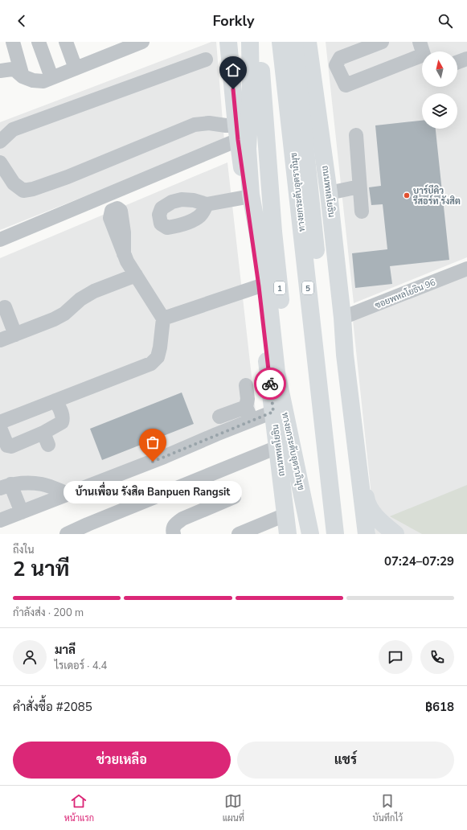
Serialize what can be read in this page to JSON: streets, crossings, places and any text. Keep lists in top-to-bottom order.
{
  "streets": {
    "main road": [
      "ถนนพหลโยธิน",
      "ทางยกระดับอุตราภิมุข",
      "1",
      "5"
    ],
    "street": ["ซอยพหลโยธิน 96"]
  },
  "crossings": [
    ["ถนนพหลโยธิน", "ซอยพหลโยธิน 96"]
  ],
  "places": ["บาร์บีคิว รีสอร์ท รังสิต", "บ้านเพื่อน รังสิต Banpuen Rangsit"],
  "north": "top",
  "page": {
    "header": "Forkly",
    "bubble": "บ้านเพื่อน รังสิต Banpuen Rangsit",
    "heading": ["2 นาที", "ถึงใน", "07:24–07:29"],
    "panel": [
      "มาลี",
      "ไรเดอร์ · 4.4",
      "คำสั่งซื้อ #2085",
      "฿618"
    ],
    "bar": "กำลังส่ง · 200 m",
    "buttons": ["ช่วยเหลือ", "แชร์"],
    "tabs": ["หน้าแรก", "แผนที่", "บันทึกไว้"]
  }
}
